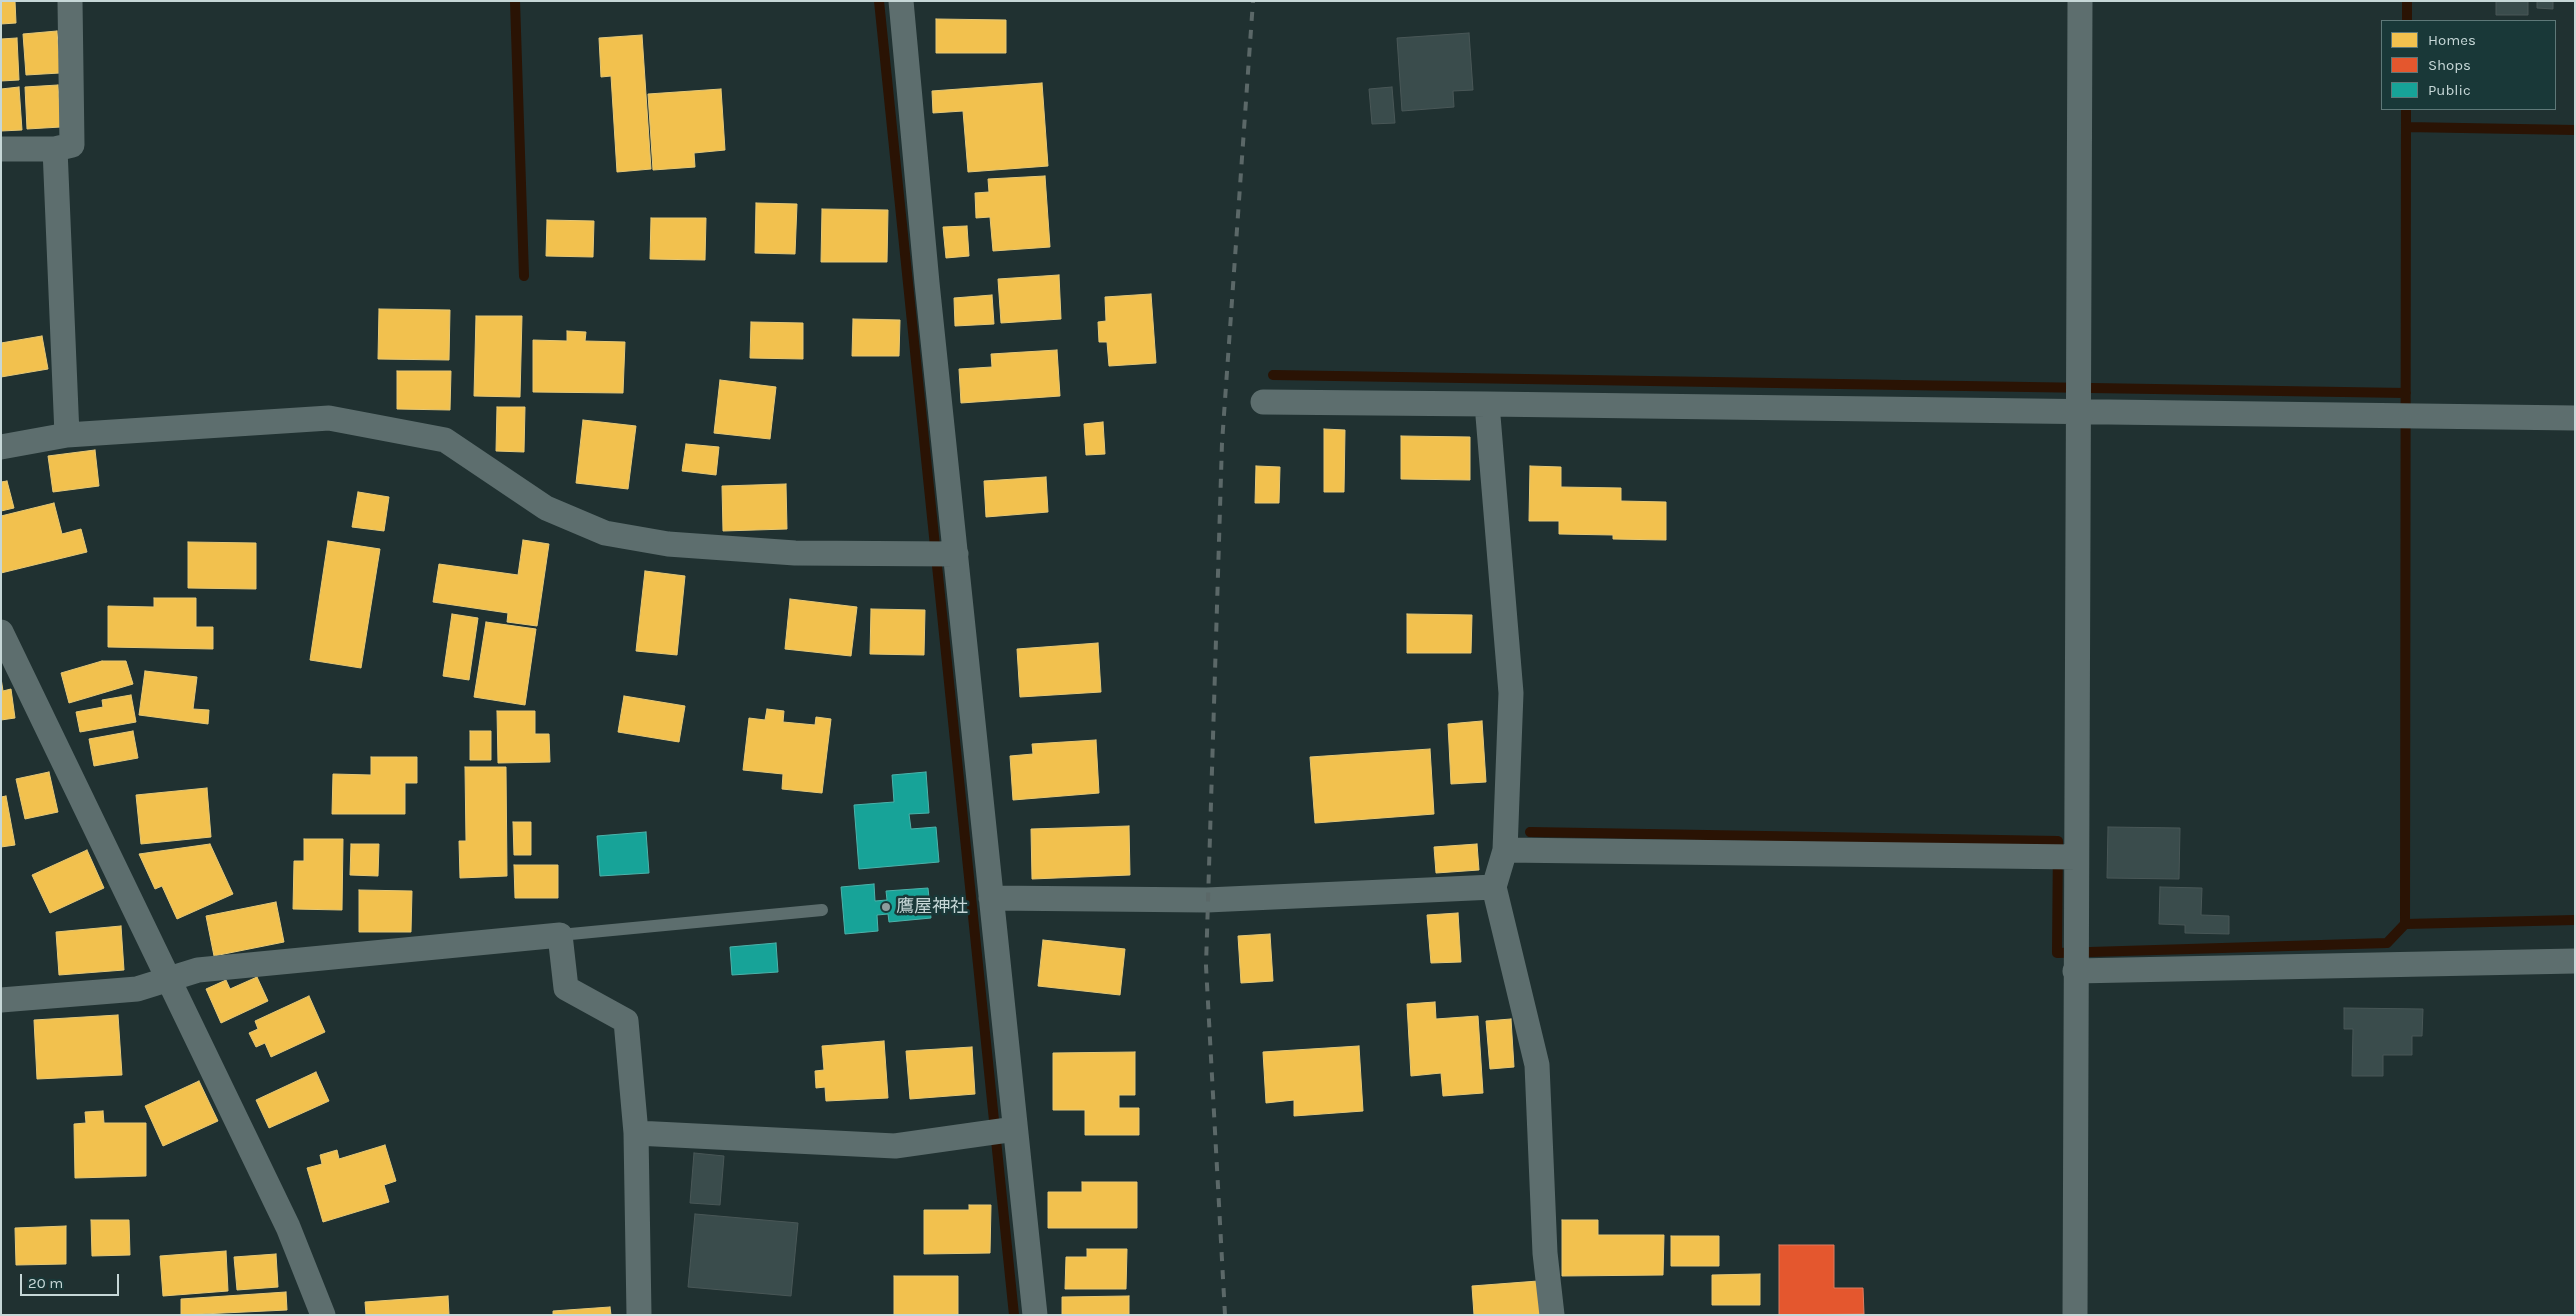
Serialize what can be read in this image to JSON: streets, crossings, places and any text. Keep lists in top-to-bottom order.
{
  "places": ["鷹屋神社"],
  "legend": ["Homes", "Shops", "Public"],
  "scale_bar": "20 m"
}
